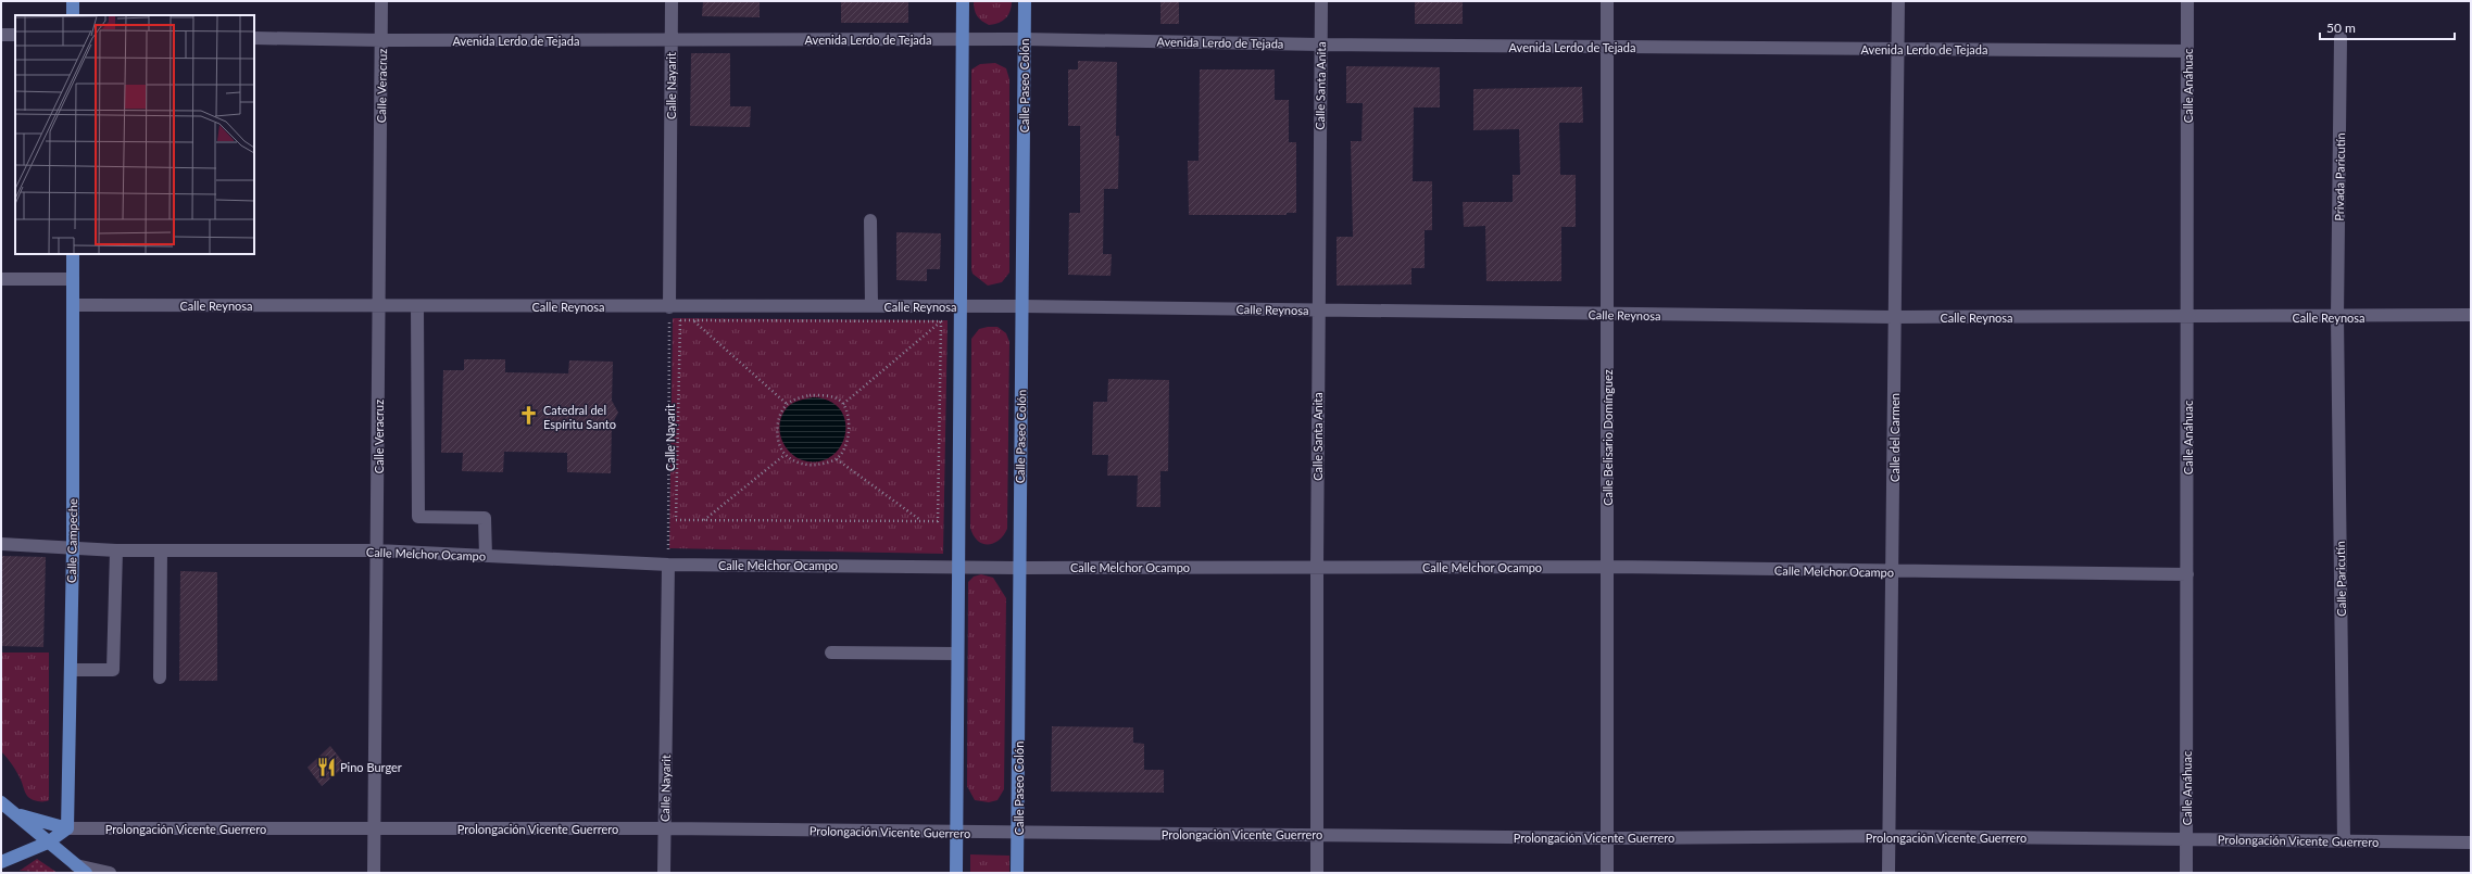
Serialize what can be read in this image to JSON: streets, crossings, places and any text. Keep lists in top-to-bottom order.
{
  "streets": {
    "main road": ["Calle Paseo Colón", "Calle Campeche", "Prolongación Vicente Guerrero"],
    "street": [
      "Avenida Lerdo de Tejada",
      "Calle Veracruz",
      "Calle Nayarit",
      "Calle Santa Anita",
      "Calle Anáhuac",
      "Privada Paricutín",
      "Calle Reynosa",
      "Calle Belisario Domínguez",
      "Calle del Carmen",
      "Calle Melchor Ocampo",
      "Calle Paricutín"
    ]
  },
  "crossings": [
    ["Avenida Lerdo de Tejada", "Calle Veracruz"],
    ["Avenida Lerdo de Tejada", "Calle Nayarit"],
    ["Avenida Lerdo de Tejada", "Calle Paseo Colón"],
    ["Avenida Lerdo de Tejada", "Calle Santa Anita"],
    ["Avenida Lerdo de Tejada", "Calle Anáhuac"],
    ["Avenida Lerdo de Tejada", "Calle Belisario Domínguez"],
    ["Avenida Lerdo de Tejada", "Calle del Carmen"],
    ["Calle Veracruz", "Calle Reynosa"],
    ["Calle Veracruz", "Calle Melchor Ocampo"],
    ["Calle Veracruz", "Prolongación Vicente Guerrero"],
    ["Calle Nayarit", "Calle Reynosa"],
    ["Calle Nayarit", "Calle Melchor Ocampo"],
    ["Calle Nayarit", "Prolongación Vicente Guerrero"],
    ["Calle Paseo Colón", "Calle Reynosa"],
    ["Calle Paseo Colón", "Calle Melchor Ocampo"],
    ["Calle Paseo Colón", "Prolongación Vicente Guerrero"],
    ["Calle Santa Anita", "Calle Reynosa"],
    ["Calle Santa Anita", "Calle Melchor Ocampo"],
    ["Calle Santa Anita", "Prolongación Vicente Guerrero"],
    ["Calle Anáhuac", "Calle Reynosa"],
    ["Calle Anáhuac", "Calle Melchor Ocampo"],
    ["Calle Anáhuac", "Prolongación Vicente Guerrero"],
    ["Privada Paricutín", "Calle Reynosa"],
    ["Privada Paricutín", "Calle Paricutín"],
    ["Calle Reynosa", "Calle Belisario Domínguez"],
    ["Calle Reynosa", "Calle del Carmen"],
    ["Calle Reynosa", "Calle Campeche"],
    ["Calle Reynosa", "Calle Paricutín"],
    ["Calle Belisario Domínguez", "Calle Melchor Ocampo"],
    ["Calle Belisario Domínguez", "Prolongación Vicente Guerrero"],
    ["Calle del Carmen", "Calle Melchor Ocampo"],
    ["Calle del Carmen", "Prolongación Vicente Guerrero"],
    ["Calle Campeche", "Calle Melchor Ocampo"],
    ["Calle Campeche", "Prolongación Vicente Guerrero"],
    ["Calle Paricutín", "Prolongación Vicente Guerrero"]
  ],
  "places": {
    "church": ["Catedral del Espíritu Santo"],
    "restaurant": ["Pino Burger"]
  },
  "scale_bar": "50 m"
}
